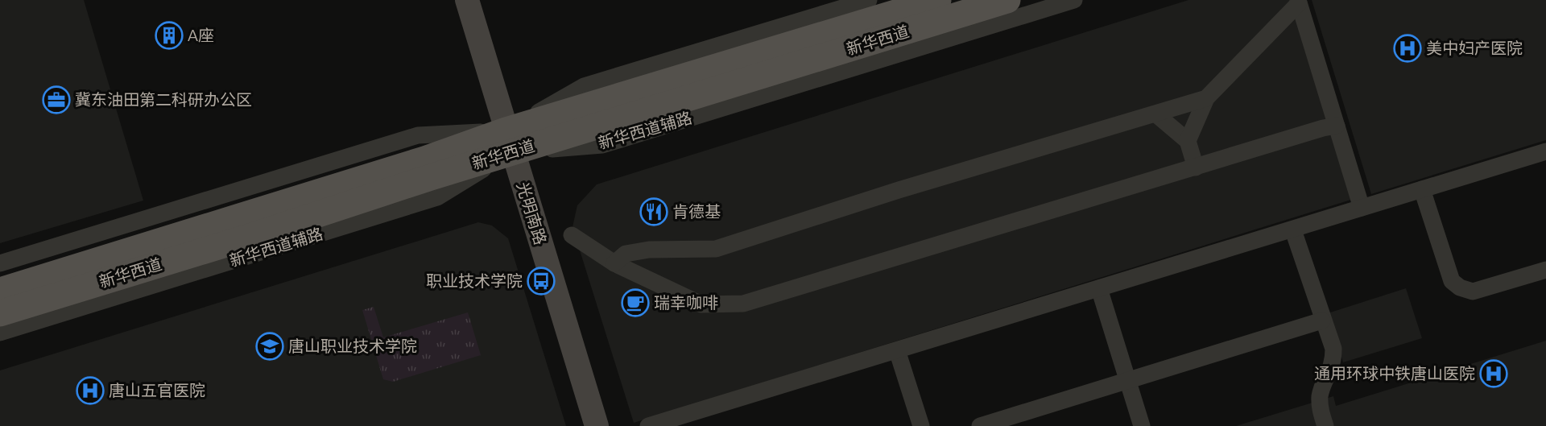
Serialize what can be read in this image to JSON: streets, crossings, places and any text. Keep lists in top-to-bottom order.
{
  "streets": {
    "main road": ["新华西道", "光明南路"],
    "street": ["新华西道辅路"]
  },
  "crossings": [
    ["新华西道", "新华西道辅路"],
    ["新华西道", "光明南路"],
    ["新华西道辅路", "光明南路"]
  ],
  "places": {
    "building": ["A座"],
    "hospital": ["美中妇产医院", "通用环球中铁唐山医院", "唐山五官医院"],
    "office": ["冀东油田第二科研办公区"],
    "restaurant": ["肯德基"],
    "bus stop": ["职业技术学院"],
    "cafe": ["瑞幸咖啡"],
    "school or university": ["唐山职业技术学院"]
  }
}
